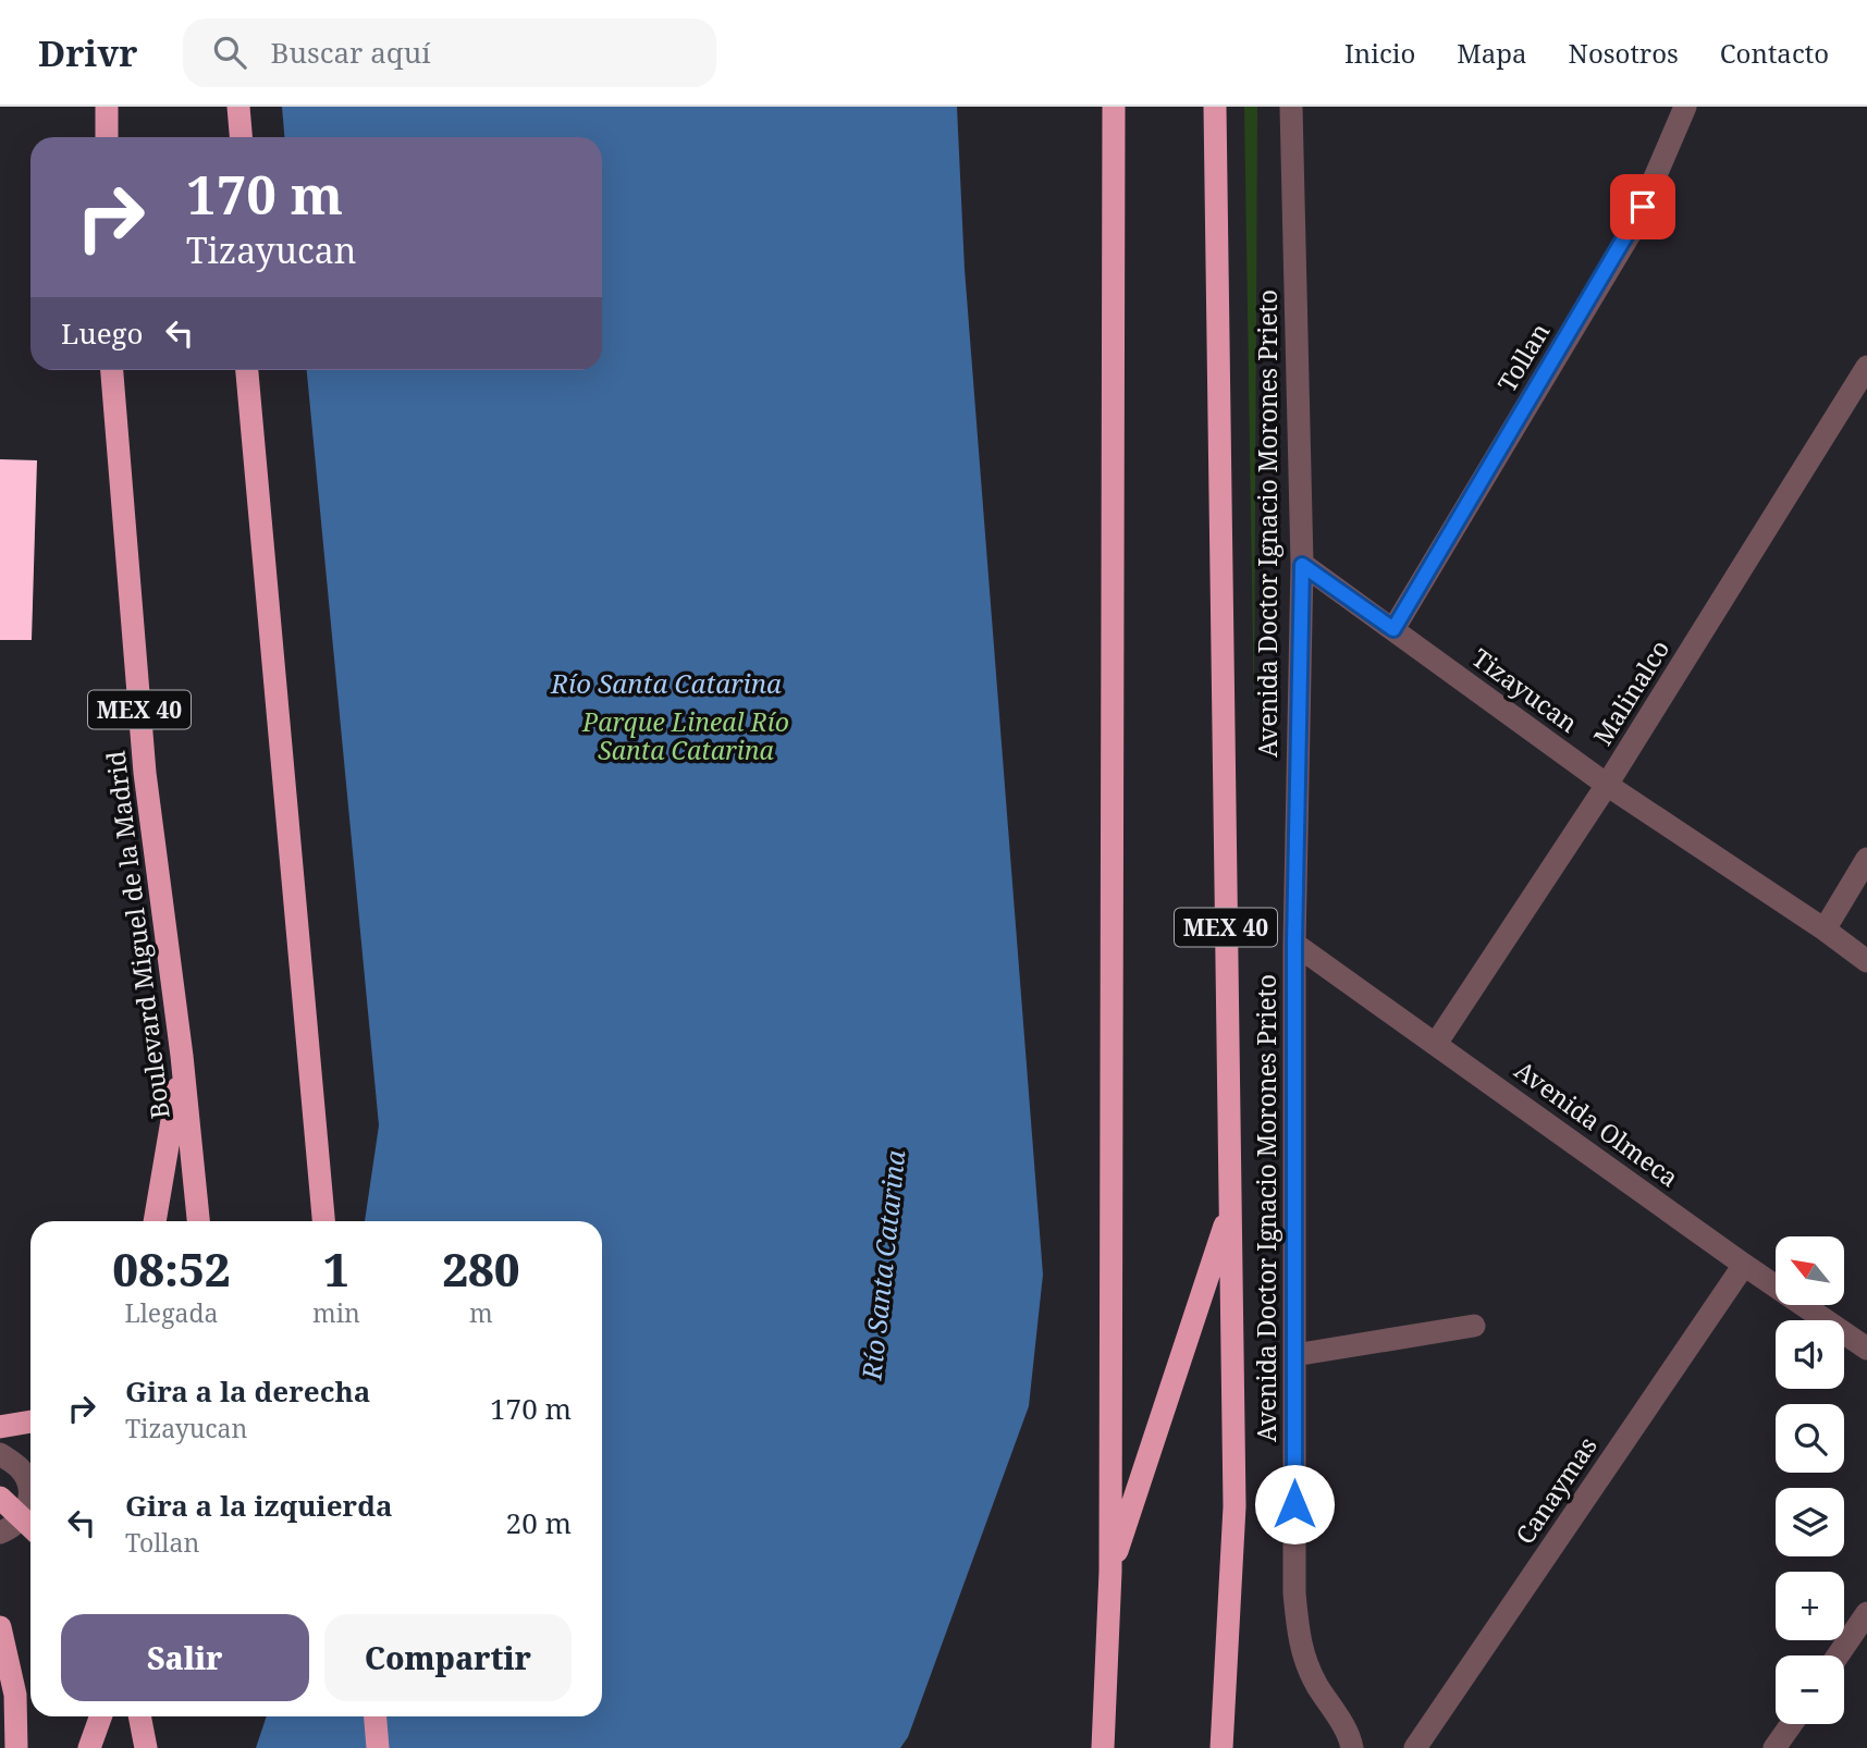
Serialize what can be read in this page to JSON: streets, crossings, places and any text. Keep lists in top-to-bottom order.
{
  "streets": {
    "highway": ["Avenida Doctor Ignacio Morones Prieto", "MEX 40", "Boulevard Miguel de la Madrid"],
    "street": [
      "Tollan",
      "Tizayucan",
      "Malinalco",
      "Avenida Olmeca",
      "Canaymas"
    ]
  },
  "crossings": [
    ["Tollan", "Tizayucan"],
    ["Avenida Doctor Ignacio Morones Prieto", "Tizayucan"],
    ["Avenida Doctor Ignacio Morones Prieto", "Avenida Olmeca"],
    ["Tizayucan", "Malinalco"],
    ["Malinalco", "Avenida Olmeca"],
    ["Avenida Olmeca", "Canaymas"]
  ],
  "water": ["Río Santa Catarina"],
  "parks": ["Parque Lineal Río Santa Catarina"],
  "north": "top left",
  "page": {
    "header": "Drivr",
    "search": "Buscar aquí",
    "nav": [
      "Inicio",
      "Mapa",
      "Nosotros",
      "Contacto"
    ],
    "turn": ["170 m", "Tizayucan"],
    "then": "Luego",
    "eta": [
      "08:52",
      "Llegada",
      "1",
      "min",
      "280",
      "m"
    ],
    "map_buttons": ["+", "−"],
    "list": [
      {
        "name": "Gira a la derecha",
        "note": "Tizayucan",
        "value": "170 m"
      },
      {
        "name": "Gira a la izquierda",
        "note": "Tollan",
        "value": "20 m"
      }
    ],
    "buttons": ["Salir", "Compartir"]
  }
}
